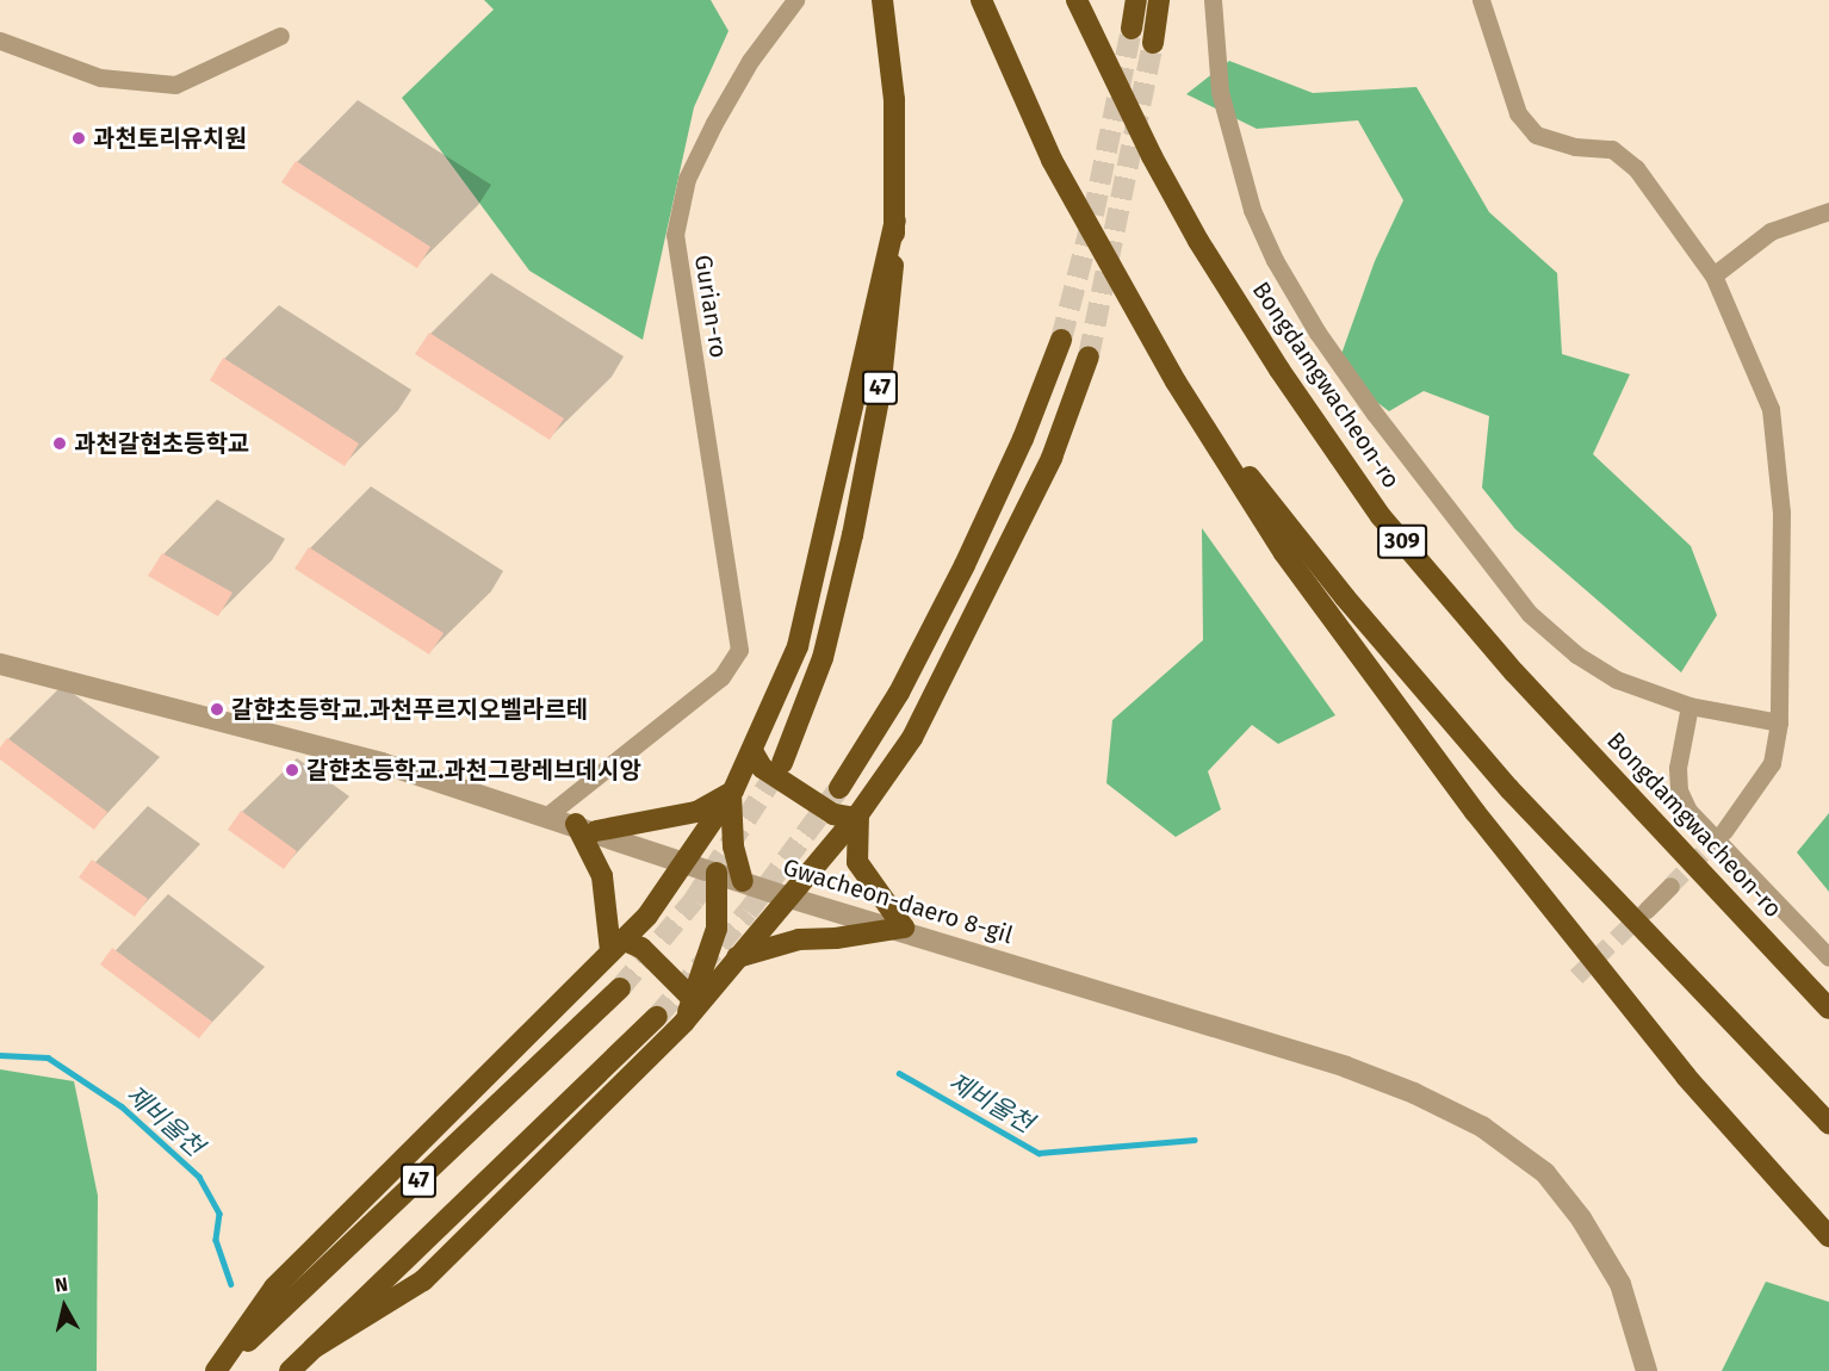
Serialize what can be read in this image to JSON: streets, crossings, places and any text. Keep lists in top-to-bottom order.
{
  "streets": {
    "highway": ["Bongdamgwacheon-ro", "47", "309"],
    "street": ["Gurian-ro", "Gwacheon-daero 8-gil"]
  },
  "crossings": [
    ["Gurian-ro", "Gwacheon-daero 8-gil"]
  ],
  "water": ["제비울천"],
  "places": [
    "과천토리유치원",
    "과천갈현초등학교",
    "갈햔초등학교.과천푸르지오벨라르테",
    "갈햔초등학교.과천그랑레브데시앙"
  ],
  "north": "top"
}
